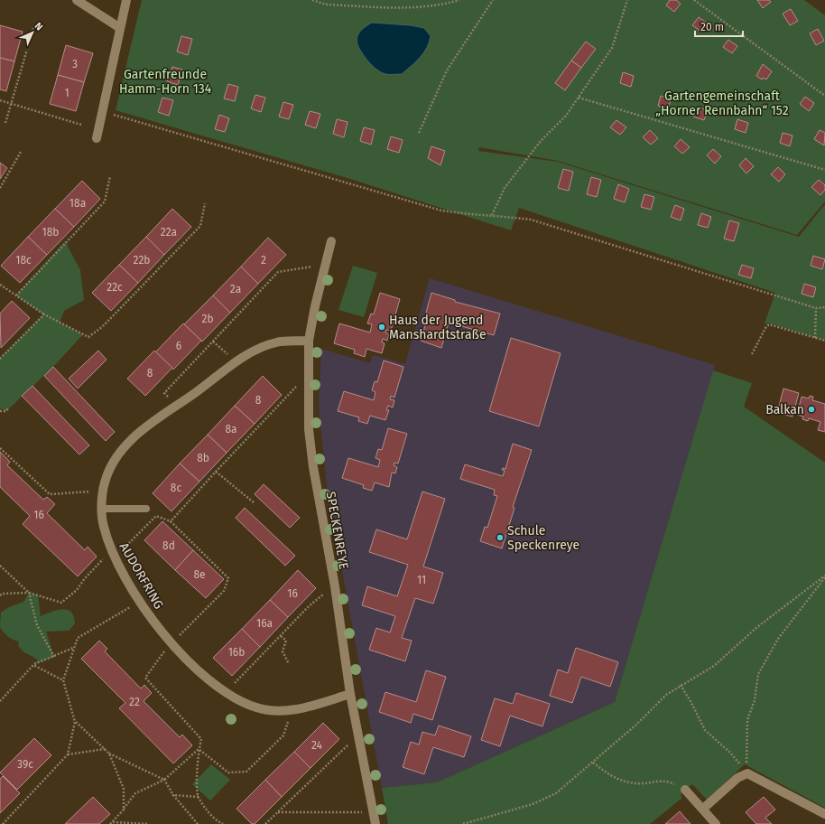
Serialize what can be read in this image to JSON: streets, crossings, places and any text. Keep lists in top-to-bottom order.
{
  "streets": {
    "street": ["SPECKENREYE", "AUDORFRING"]
  },
  "crossings": [
    ["SPECKENREYE", "AUDORFRING"]
  ],
  "parks": ["Gartenfreunde Hamm-Horn 134", "Gartengemeinschaft „Horner Rennbahn“ 152"],
  "places": ["Haus der Jugend Manshardtstraße", "Balkan", "Schule Speckenreye"],
  "house_numbers": [
    "3",
    "1",
    "18a",
    "18b",
    "22a",
    "18c",
    "22b",
    "2",
    "22c",
    "2a",
    "2b",
    "6",
    "8",
    "8",
    "8a",
    "8b",
    "8c",
    "16",
    "8d",
    "8e",
    "11",
    "16",
    "16a",
    "16b",
    "22",
    "24",
    "39c"
  ],
  "scale_bar": "20 m",
  "north": "top right"
}
